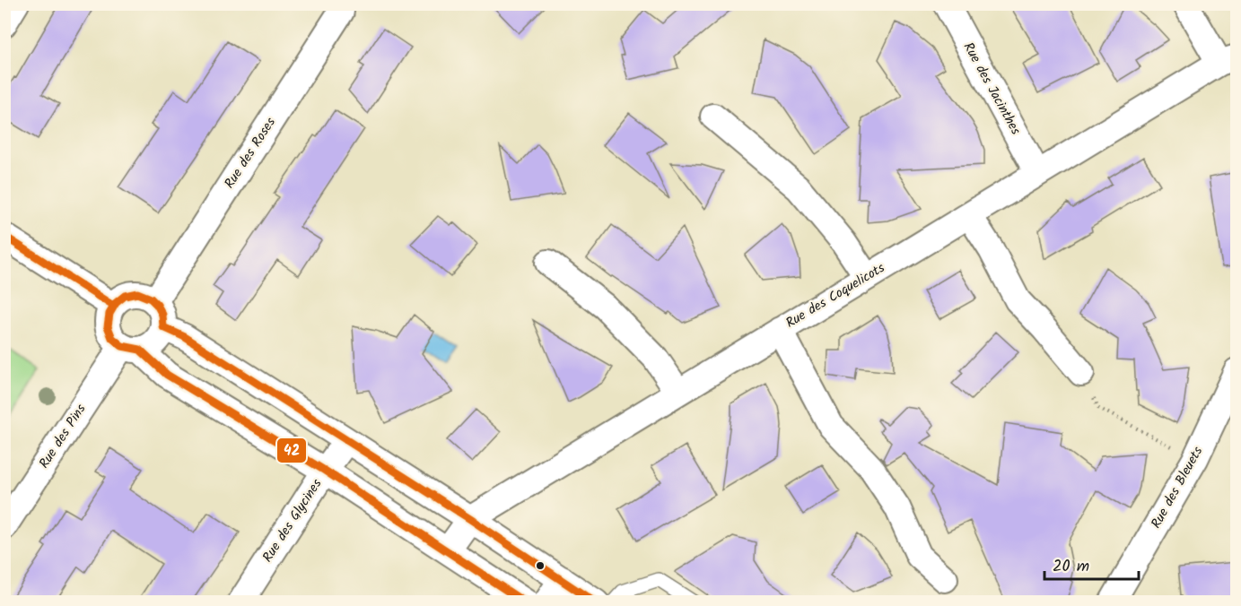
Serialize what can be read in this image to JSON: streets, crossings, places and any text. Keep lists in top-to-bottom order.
{
  "streets": {
    "street": [
      "Rue des Jacinthes",
      "Rue des Roses",
      "Rue des Coquelicots",
      "Rue des Pins",
      "Rue des Bleuets",
      "Rue des Glycines"
    ]
  },
  "crossings": [
    ["Rue des Jacinthes", "Rue des Coquelicots"],
    ["Rue des Roses", "Rue des Pins"]
  ],
  "lines": ["transit line 42"],
  "scale_bar": "20 m"
}
